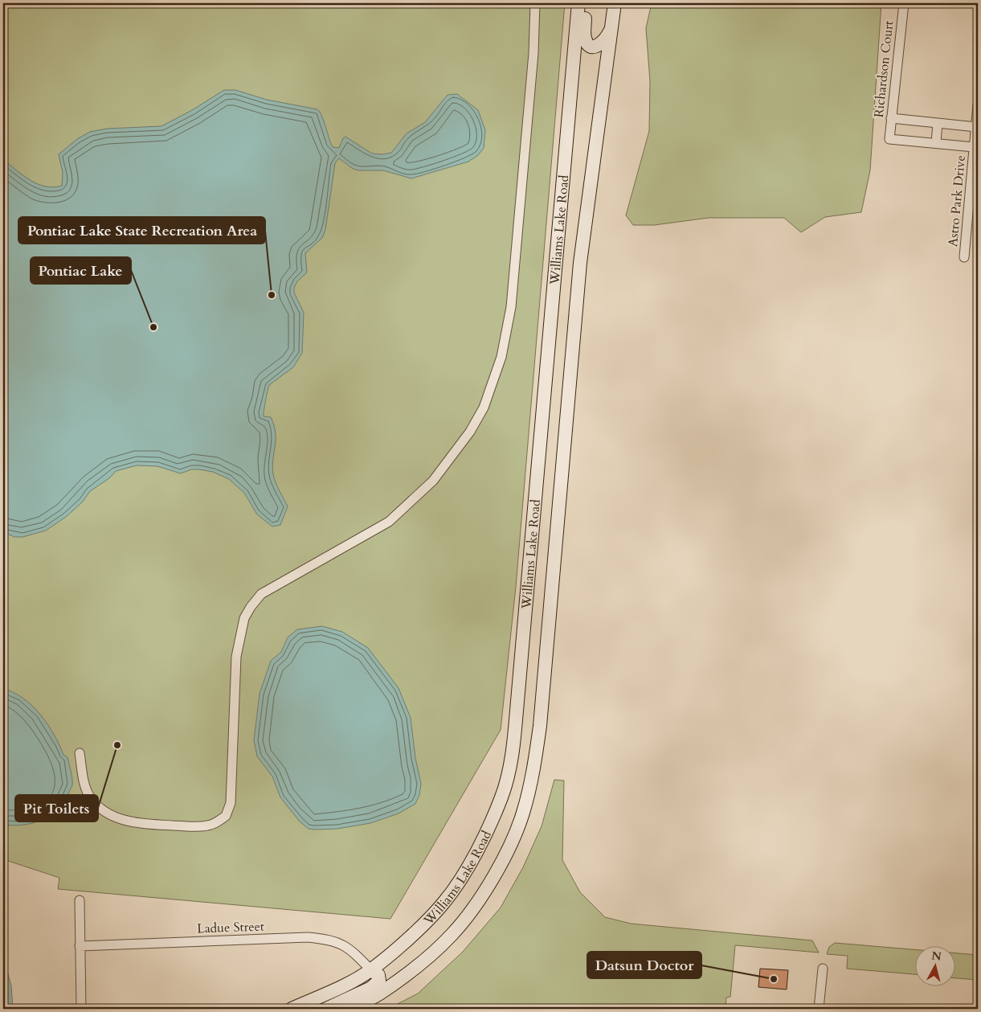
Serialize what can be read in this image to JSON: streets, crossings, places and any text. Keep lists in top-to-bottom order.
{
  "streets": {
    "main road": ["Williams Lake Road"],
    "street": ["Richardson Court", "Astro Park Drive", "Ladue Street"]
  },
  "crossings": [
    ["Richardson Court", "Astro Park Drive"],
    ["Williams Lake Road", "Ladue Street"]
  ],
  "places": [
    "Pontiac Lake State Recreation Area",
    "Pontiac Lake",
    "Pit Toilets",
    "Datsun Doctor"
  ],
  "north": "top"
}
